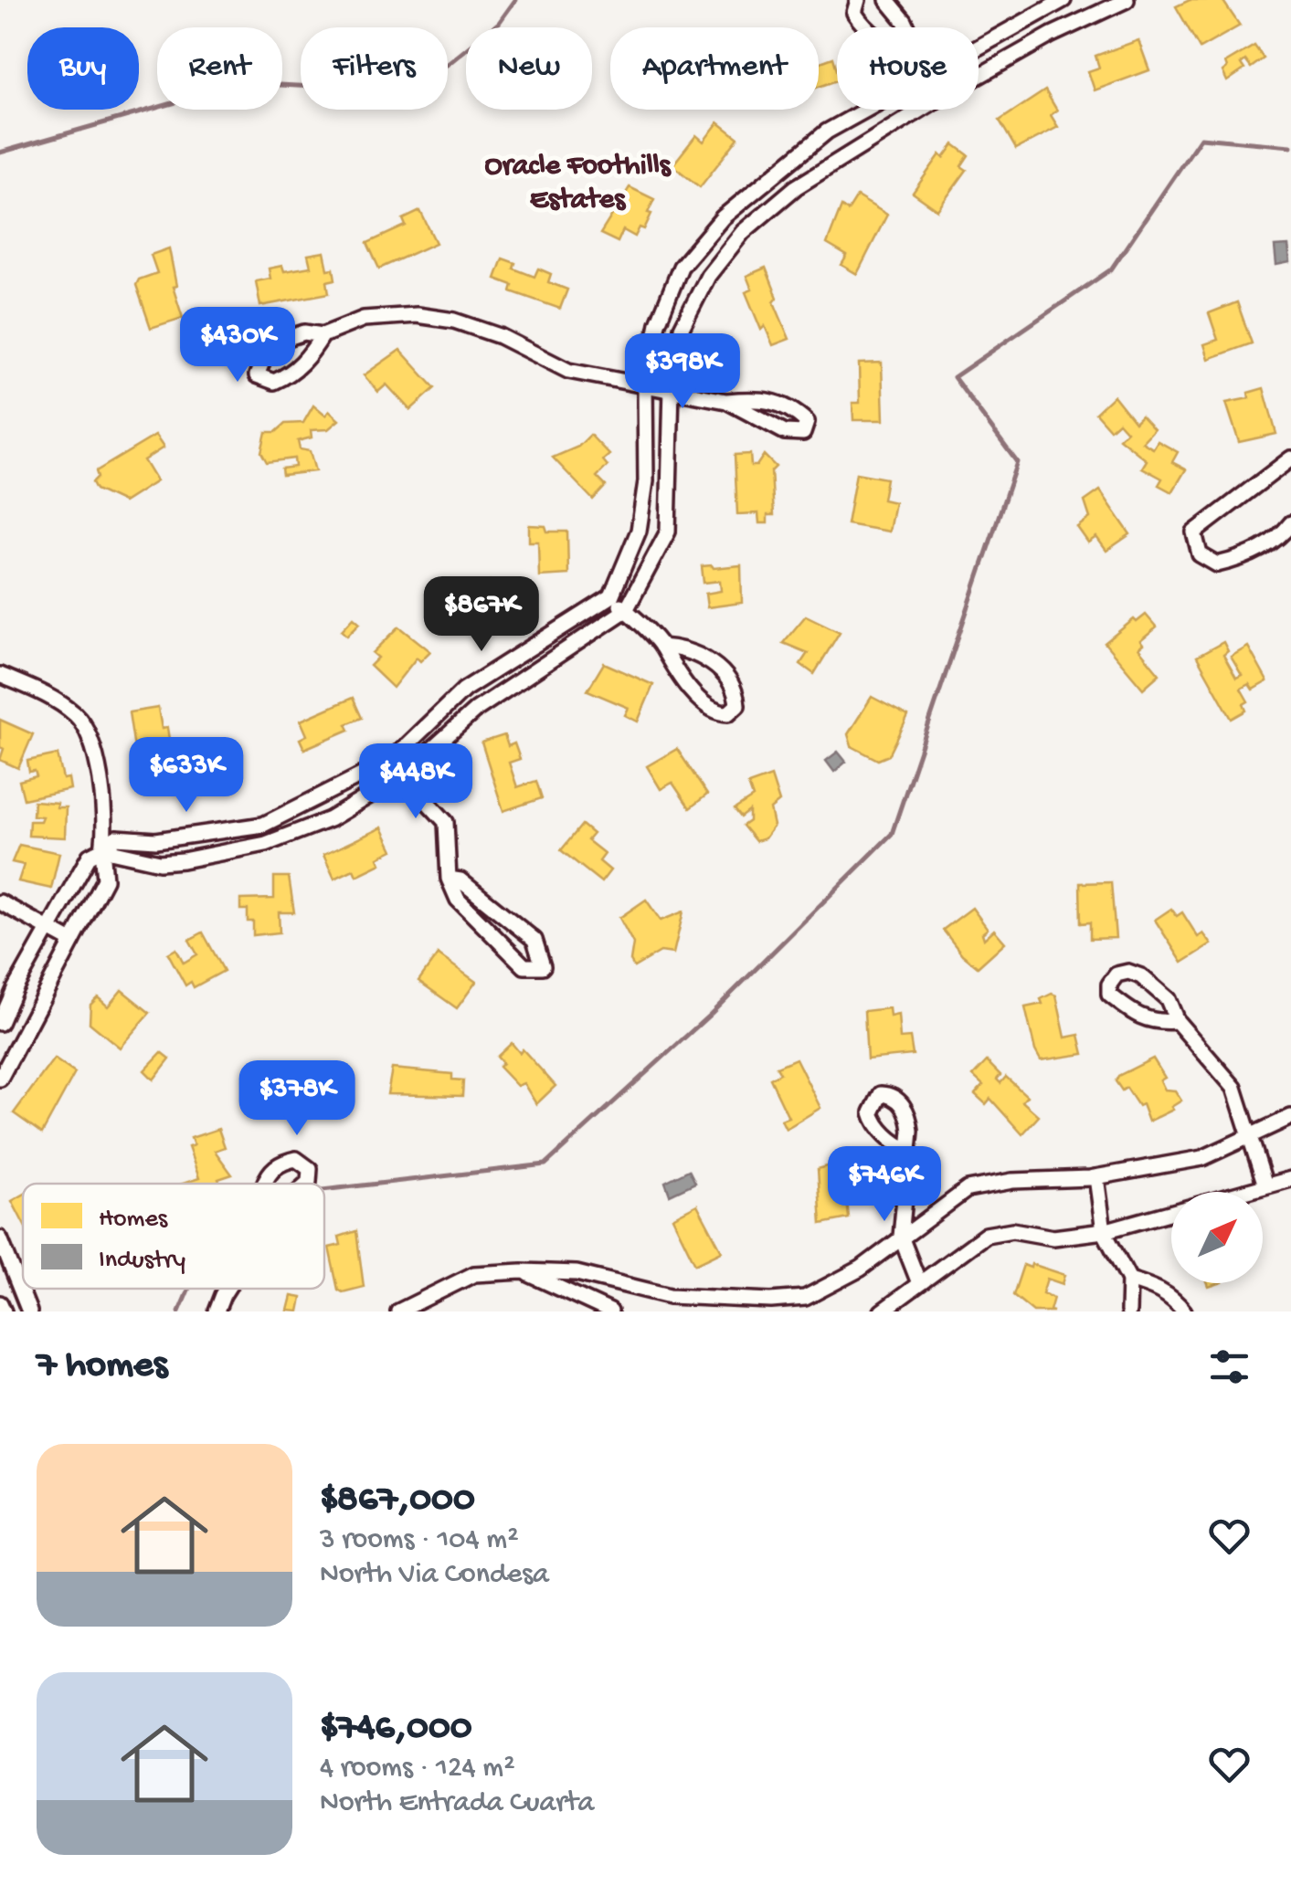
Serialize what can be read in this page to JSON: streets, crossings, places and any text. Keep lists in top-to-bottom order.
{
  "districts": ["Oracle Foothills Estates"],
  "legend": ["Homes", "Industry"],
  "north": "top right",
  "page": {
    "chip": [
      "Buy",
      "Rent",
      "Filters",
      "New",
      "Apartment",
      "House"
    ],
    "price": [
      "$430K",
      "$398K",
      "$867K",
      "$633K",
      "$448K",
      "$378K",
      "$746K"
    ],
    "heading": "7 homes",
    "list": [
      {
        "name": "$867,000",
        "note": "3 rooms · 104 m² · North Via Condesa"
      },
      {
        "name": "$746,000",
        "note": "4 rooms · 124 m² · North Entrada Cuarta"
      }
    ]
  }
}
